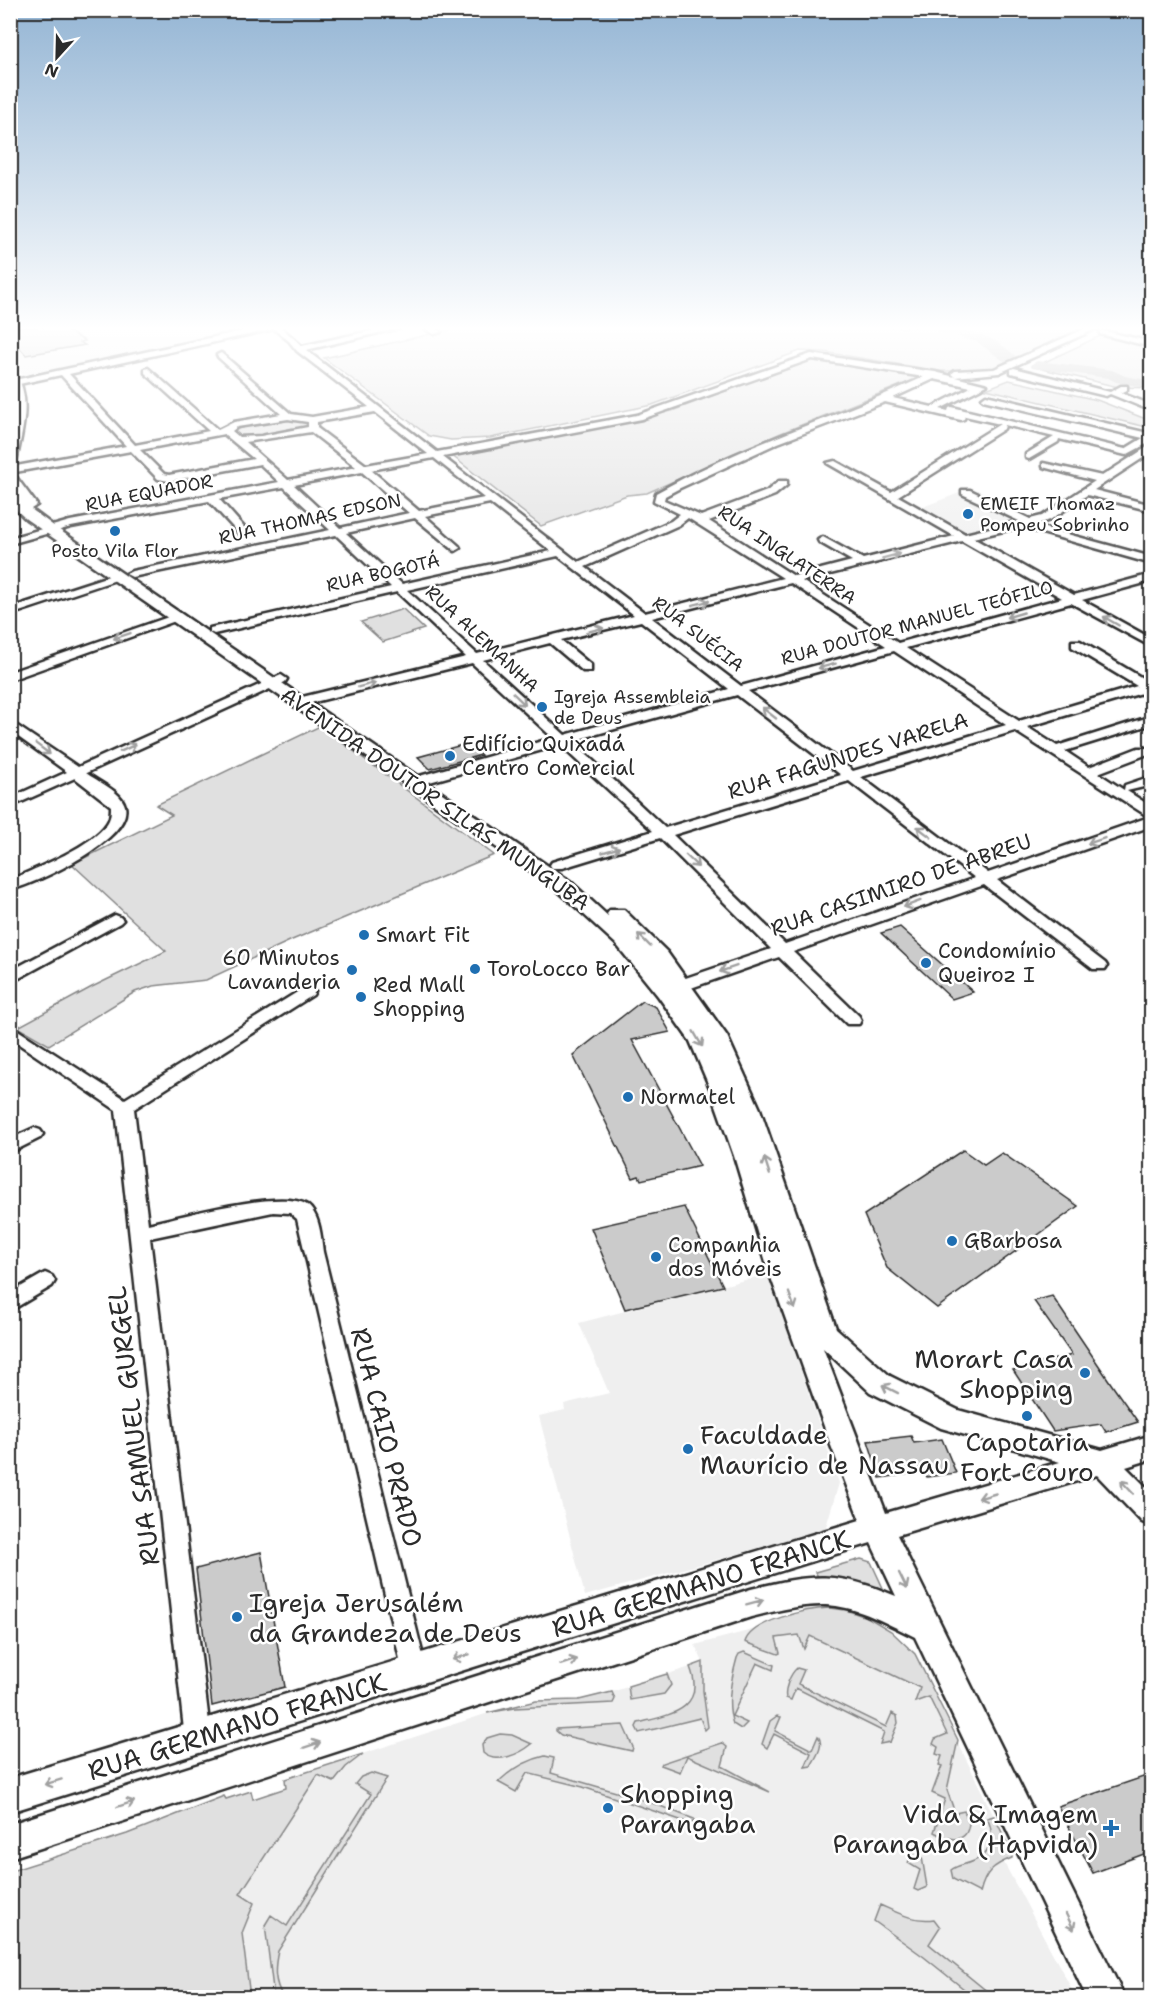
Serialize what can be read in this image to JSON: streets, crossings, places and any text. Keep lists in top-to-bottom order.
{
  "streets": {
    "main road": ["AVENIDA DOUTOR SILAS MUNGUBA", "RUA GERMANO FRANCK"],
    "street": [
      "RUA EQUADOR",
      "RUA THOMAS EDSON",
      "RUA INGLATERRA",
      "RUA BOGOTÁ",
      "RUA DOUTOR MANUEL TEÓFILO",
      "RUA SUÉCIA",
      "RUA ALEMANHA",
      "RUA FAGUNDES VARELA",
      "RUA CASIMIRO DE ABREU",
      "RUA SAMUEL GURGEL",
      "RUA CAIO PRADO"
    ]
  },
  "crossings": [
    ["RUA EQUADOR", "RUA SUÉCIA"],
    ["RUA EQUADOR", "RUA ALEMANHA"],
    ["RUA EQUADOR", "AVENIDA DOUTOR SILAS MUNGUBA"],
    ["RUA THOMAS EDSON", "RUA SUÉCIA"],
    ["RUA THOMAS EDSON", "RUA ALEMANHA"],
    ["RUA THOMAS EDSON", "AVENIDA DOUTOR SILAS MUNGUBA"],
    ["RUA INGLATERRA", "RUA DOUTOR MANUEL TEÓFILO"],
    ["RUA INGLATERRA", "RUA FAGUNDES VARELA"],
    ["RUA BOGOTÁ", "RUA SUÉCIA"],
    ["RUA BOGOTÁ", "RUA ALEMANHA"],
    ["RUA BOGOTÁ", "AVENIDA DOUTOR SILAS MUNGUBA"],
    ["RUA DOUTOR MANUEL TEÓFILO", "RUA SUÉCIA"],
    ["RUA DOUTOR MANUEL TEÓFILO", "RUA ALEMANHA"],
    ["RUA DOUTOR MANUEL TEÓFILO", "AVENIDA DOUTOR SILAS MUNGUBA"],
    ["RUA SUÉCIA", "RUA FAGUNDES VARELA"],
    ["RUA SUÉCIA", "RUA CASIMIRO DE ABREU"],
    ["RUA ALEMANHA", "RUA FAGUNDES VARELA"],
    ["RUA ALEMANHA", "RUA CASIMIRO DE ABREU"],
    ["RUA FAGUNDES VARELA", "AVENIDA DOUTOR SILAS MUNGUBA"],
    ["AVENIDA DOUTOR SILAS MUNGUBA", "RUA CASIMIRO DE ABREU"],
    ["AVENIDA DOUTOR SILAS MUNGUBA", "RUA GERMANO FRANCK"],
    ["RUA SAMUEL GURGEL", "RUA CAIO PRADO"],
    ["RUA SAMUEL GURGEL", "RUA GERMANO FRANCK"],
    ["RUA CAIO PRADO", "RUA GERMANO FRANCK"]
  ],
  "one_way": ["RUA CASIMIRO DE ABREU"],
  "places": {
    "other": [
      "EMEIF Thomaz Pompeu Sobrinho",
      "Posto Vila Flor",
      "Igreja Assembleia de Deus",
      "Edifício Quixadá Centro Comercial",
      "Smart Fit",
      "Condomínio Queiroz I",
      "ToroLocco Bar",
      "60 Minutos Lavanderia",
      "Red Mall Shopping",
      "Normatel",
      "GBarbosa",
      "Companhia dos Móveis",
      "Morart Casa Shopping",
      "Capotaria Fort Couro",
      "Faculdade Maurício de Nassau",
      "Igreja Jerusalém da Grandeza de Deus",
      "Shopping Parangaba"
    ],
    "health": ["Vida & Imagem Parangaba (Hapvida)"]
  },
  "north": "bottom"
}
